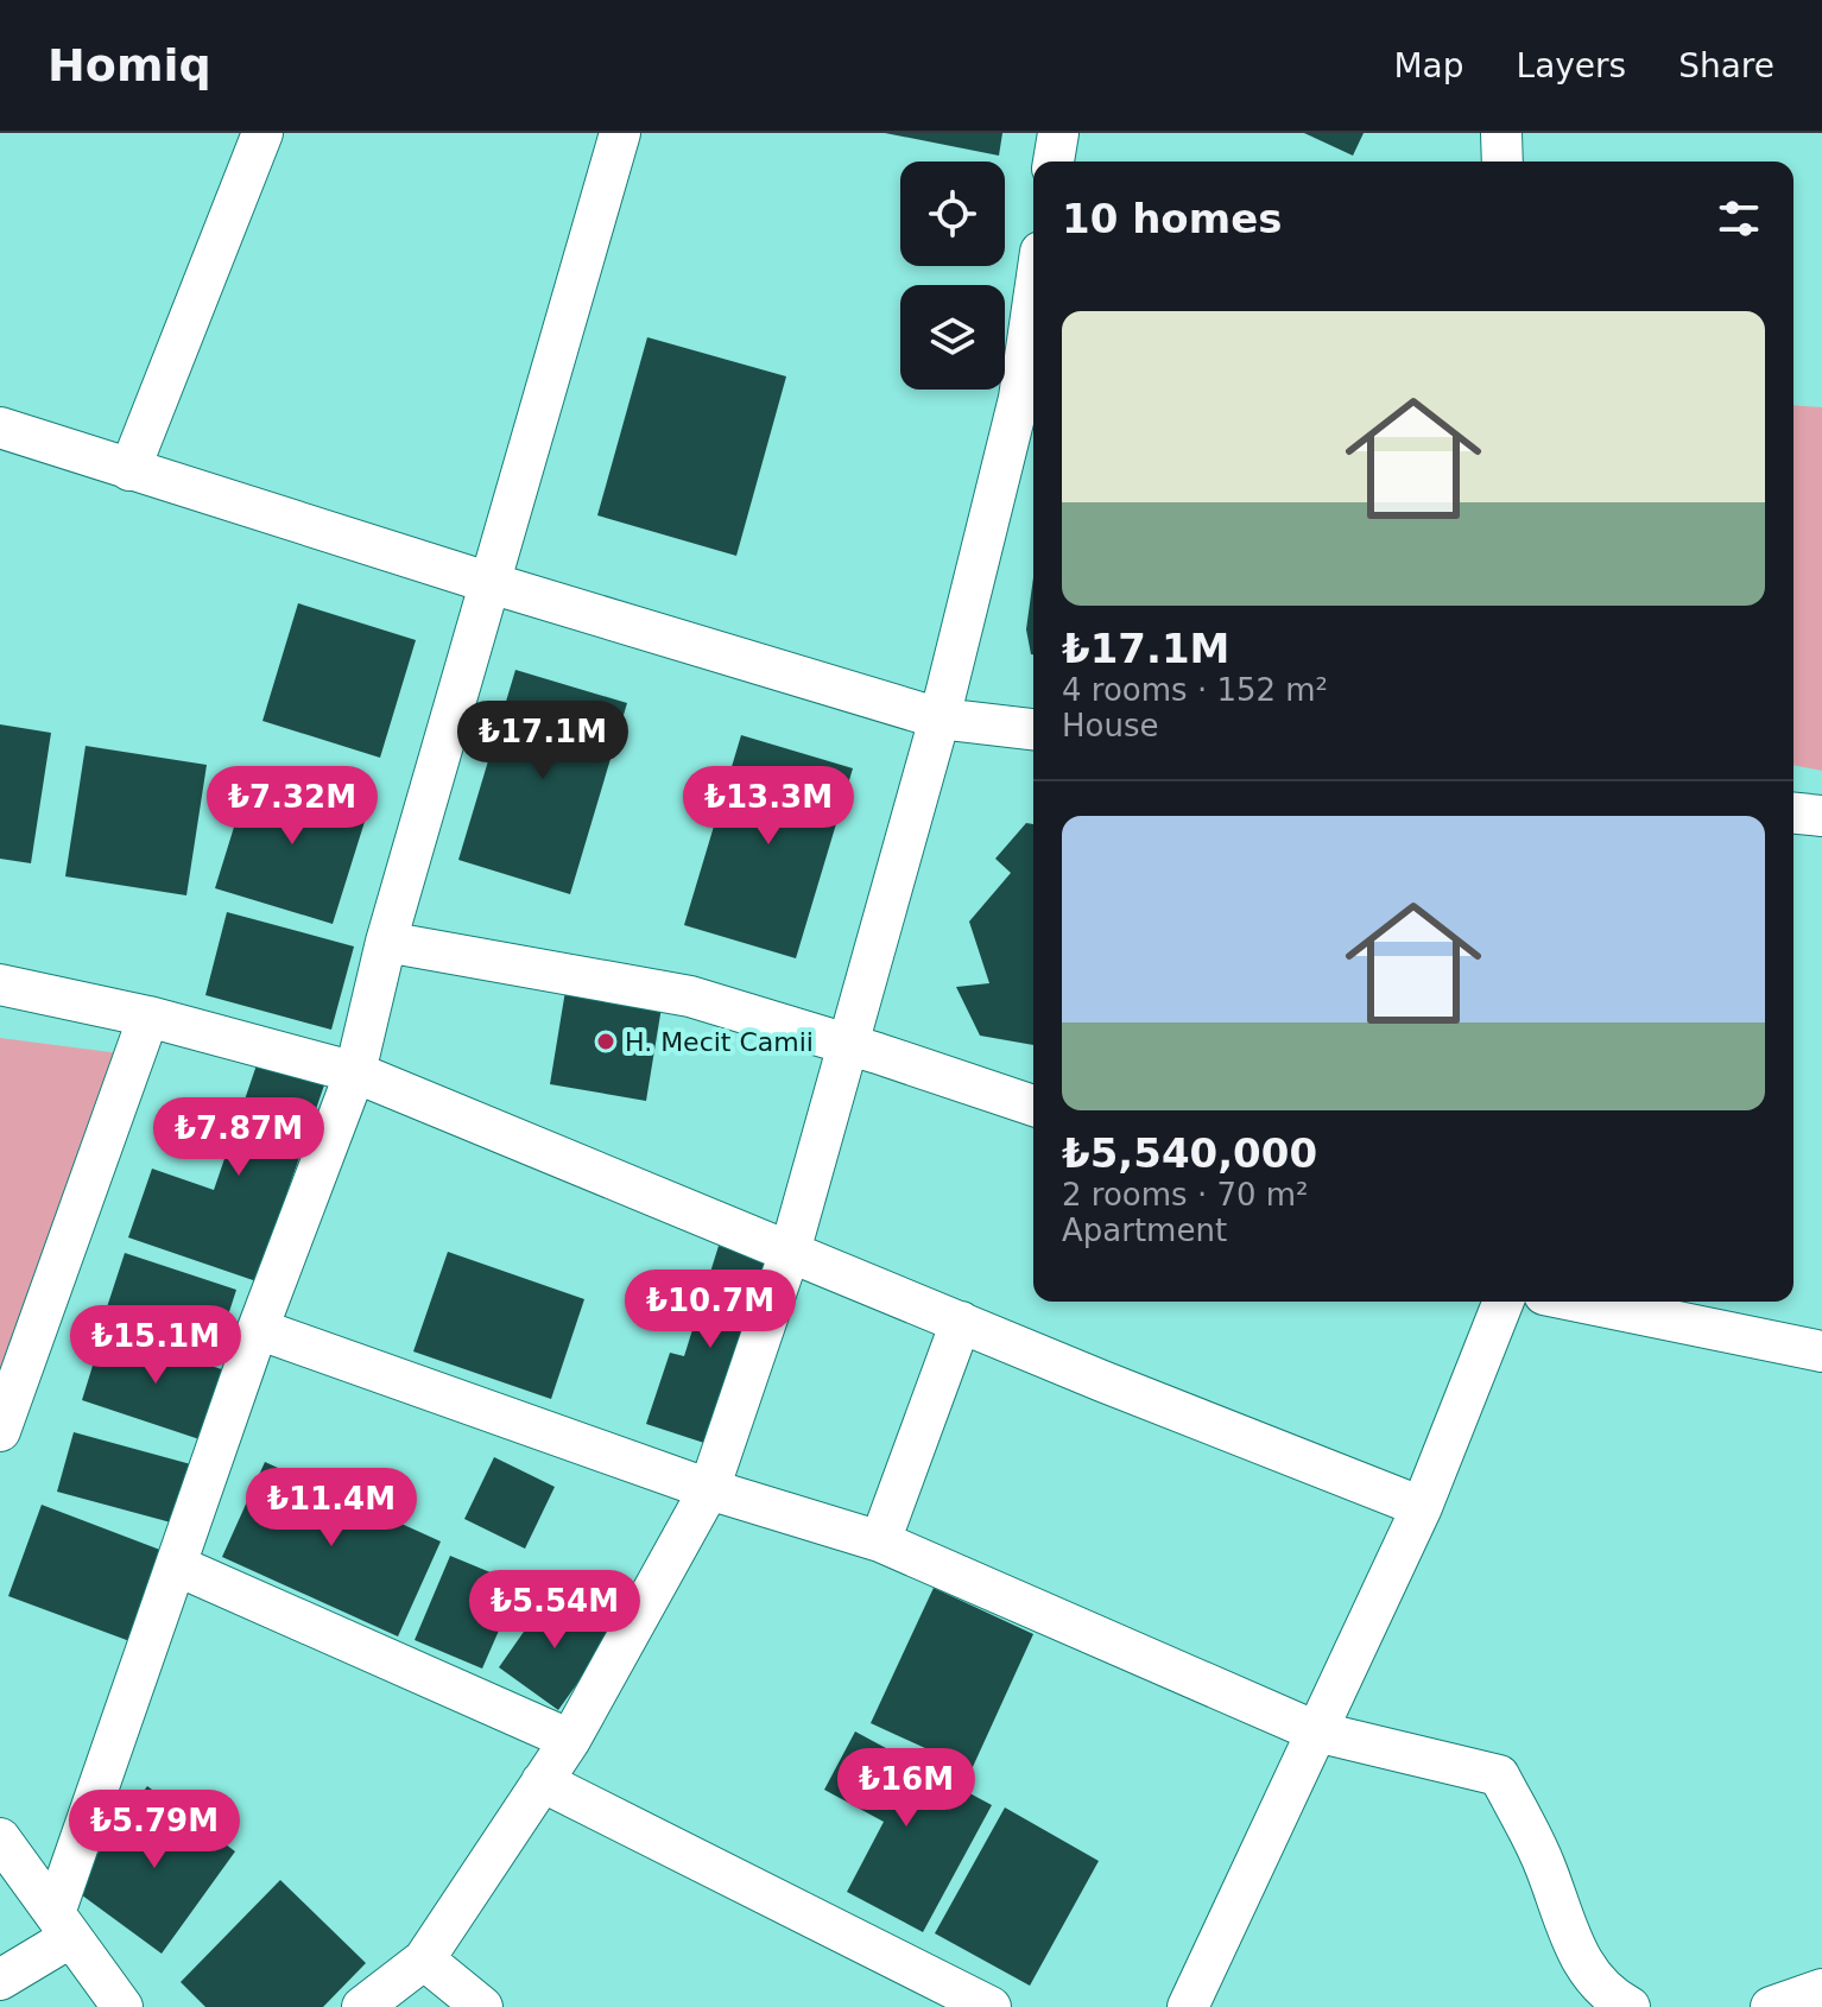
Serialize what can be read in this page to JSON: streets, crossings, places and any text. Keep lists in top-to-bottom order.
{
  "places": ["H. Mecit Camii"],
  "page": {
    "header": "Homiq",
    "nav": ["Map", "Layers", "Share"],
    "heading": "10 homes",
    "list": [
      {
        "name": "₺17.1M",
        "note": "4 rooms · 152 m² · House"
      },
      {
        "name": "₺5,540,000",
        "note": "2 rooms · 70 m² · Apartment"
      }
    ],
    "price": [
      "₺17.1M",
      "₺7.32M",
      "₺13.3M",
      "₺7.87M",
      "₺10.7M",
      "₺15.1M",
      "₺11.4M",
      "₺5.54M",
      "₺16M",
      "₺5.79M"
    ]
  }
}
